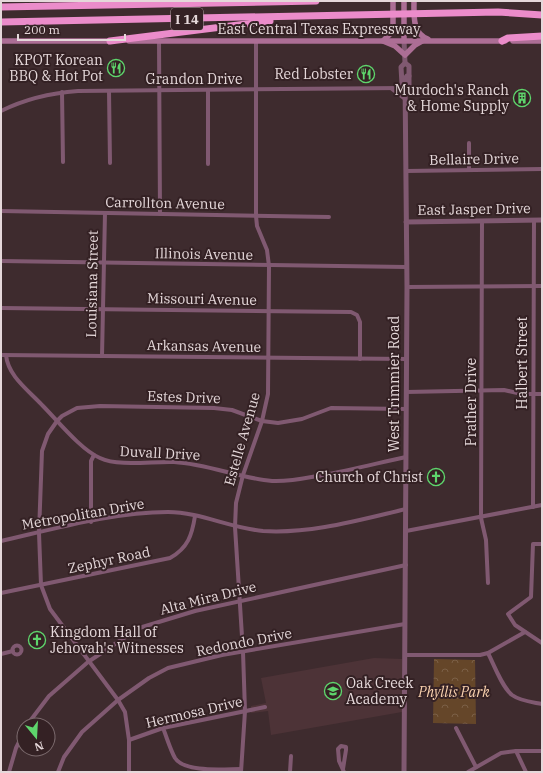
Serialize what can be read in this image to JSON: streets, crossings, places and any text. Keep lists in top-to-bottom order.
{
  "streets": {
    "highway": ["I 14"],
    "main road": ["East Central Texas Expressway", "West Trimmier Road"],
    "street": [
      "Grandon Drive",
      "Bellaire Drive",
      "Carrollton Avenue",
      "East Jasper Drive",
      "Illinois Avenue",
      "Louisiana Street",
      "Missouri Avenue",
      "Arkansas Avenue",
      "Halbert Street",
      "Estes Drive",
      "Prather Drive",
      "Estelle Avenue",
      "Duvall Drive",
      "Metropolitan Drive",
      "Zephyr Road",
      "Alta Mira Drive",
      "Redondo Drive",
      "Hermosa Drive"
    ]
  },
  "crossings": [
    ["East Central Texas Expressway", "West Trimmier Road"],
    ["East Central Texas Expressway", "Estelle Avenue"],
    ["Grandon Drive", "West Trimmier Road"],
    ["Grandon Drive", "Estelle Avenue"],
    ["Bellaire Drive", "West Trimmier Road"],
    ["Carrollton Avenue", "Louisiana Street"],
    ["Carrollton Avenue", "Estelle Avenue"],
    ["East Jasper Drive", "Halbert Street"],
    ["East Jasper Drive", "West Trimmier Road"],
    ["East Jasper Drive", "Prather Drive"],
    ["Illinois Avenue", "Louisiana Street"],
    ["Illinois Avenue", "West Trimmier Road"],
    ["Illinois Avenue", "Estelle Avenue"],
    ["Louisiana Street", "Missouri Avenue"],
    ["Louisiana Street", "Arkansas Avenue"],
    ["Missouri Avenue", "Arkansas Avenue"],
    ["Missouri Avenue", "Estelle Avenue"],
    ["Arkansas Avenue", "West Trimmier Road"],
    ["Arkansas Avenue", "Estelle Avenue"],
    ["Arkansas Avenue", "Duvall Drive"],
    ["West Trimmier Road", "Estes Drive"],
    ["West Trimmier Road", "Duvall Drive"],
    ["West Trimmier Road", "Metropolitan Drive"],
    ["West Trimmier Road", "Alta Mira Drive"],
    ["West Trimmier Road", "Redondo Drive"],
    ["Estes Drive", "Estelle Avenue"],
    ["Estes Drive", "Duvall Drive"],
    ["Estelle Avenue", "Duvall Drive"],
    ["Estelle Avenue", "Metropolitan Drive"],
    ["Estelle Avenue", "Alta Mira Drive"],
    ["Estelle Avenue", "Redondo Drive"],
    ["Estelle Avenue", "Hermosa Drive"],
    ["Metropolitan Drive", "Zephyr Road"]
  ],
  "parks": ["Phyllis Park"],
  "places": {
    "restaurant": ["KPOT Korean BBQ & Hot Pot", "Red Lobster"],
    "building": ["Murdoch's Ranch & Home Supply"],
    "church": ["Church of Christ", "Kingdom Hall of Jehovah's Witnesses"],
    "school or university": ["Oak Creek Academy"]
  },
  "scale_bar": "200 m",
  "north": "bottom"
}
